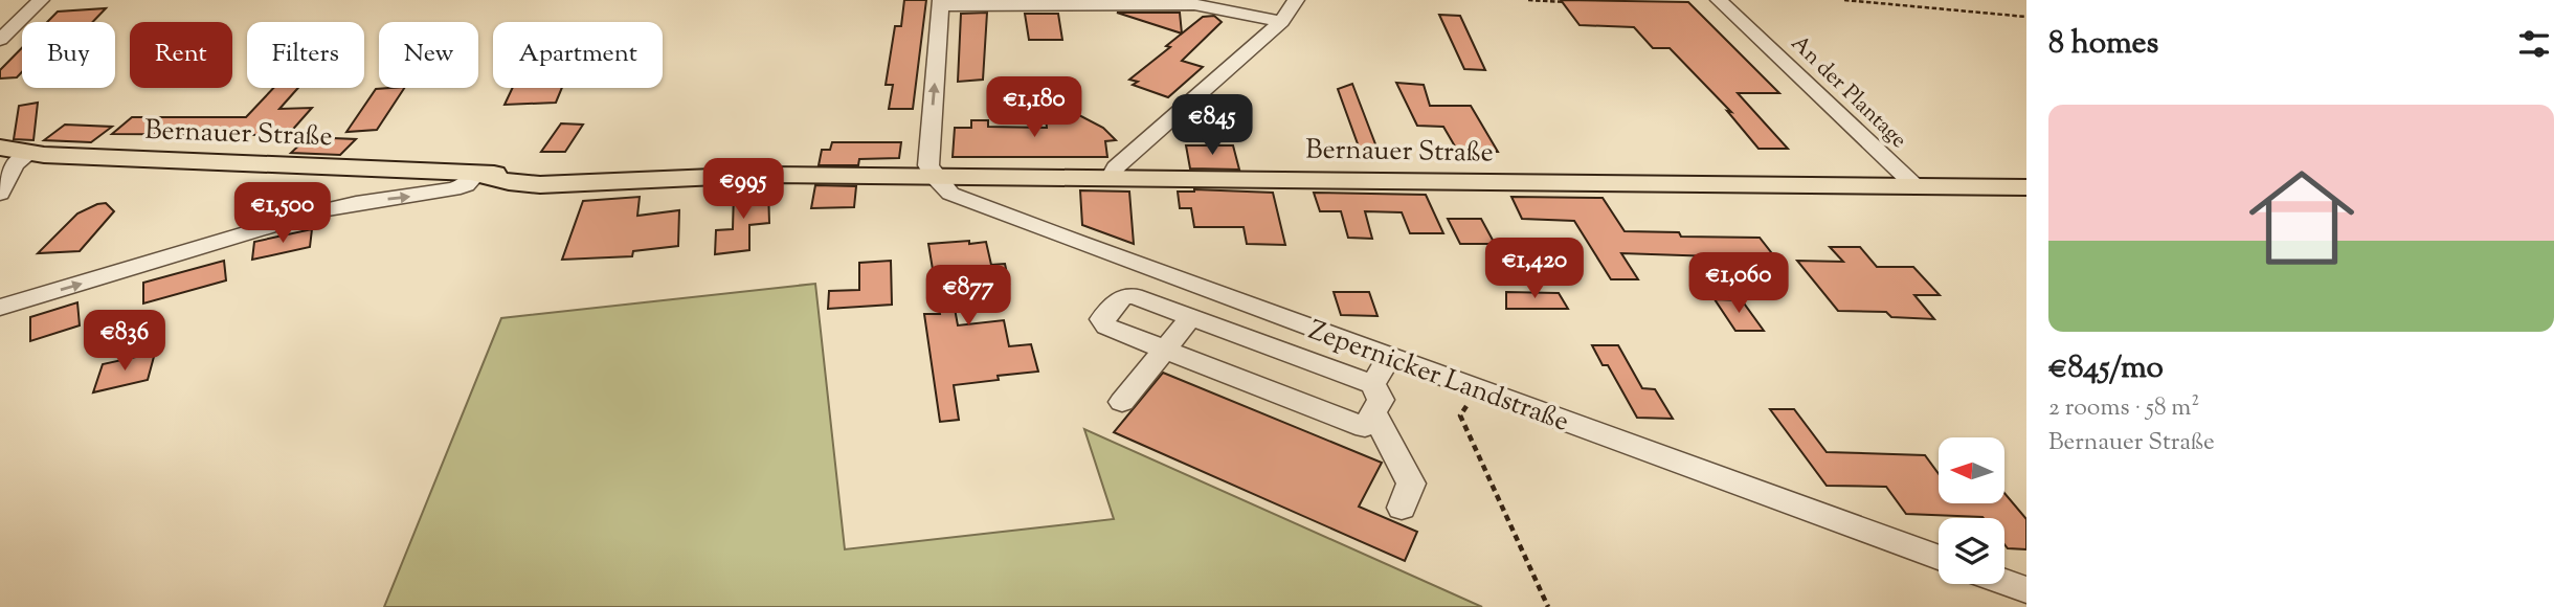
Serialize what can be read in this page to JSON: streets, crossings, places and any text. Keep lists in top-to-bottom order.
{
  "streets": {
    "main road": ["Bernauer Straße"],
    "street": ["An der Plantage", "Zepernicker Landstraße"]
  },
  "crossings": [
    ["An der Plantage", "Bernauer Straße"],
    ["Bernauer Straße", "Zepernicker Landstraße"]
  ],
  "north": "left",
  "page": {
    "heading": "8 homes",
    "chip": [
      "Buy",
      "Rent",
      "Filters",
      "New",
      "Apartment"
    ],
    "price": [
      "€1,180",
      "€845",
      "€995",
      "€1,500",
      "€1,420",
      "€1,060",
      "€877",
      "€836"
    ],
    "list": [
      {
        "name": "€845/mo",
        "note": "2 rooms · 58 m² · Bernauer Straße"
      }
    ]
  }
}
